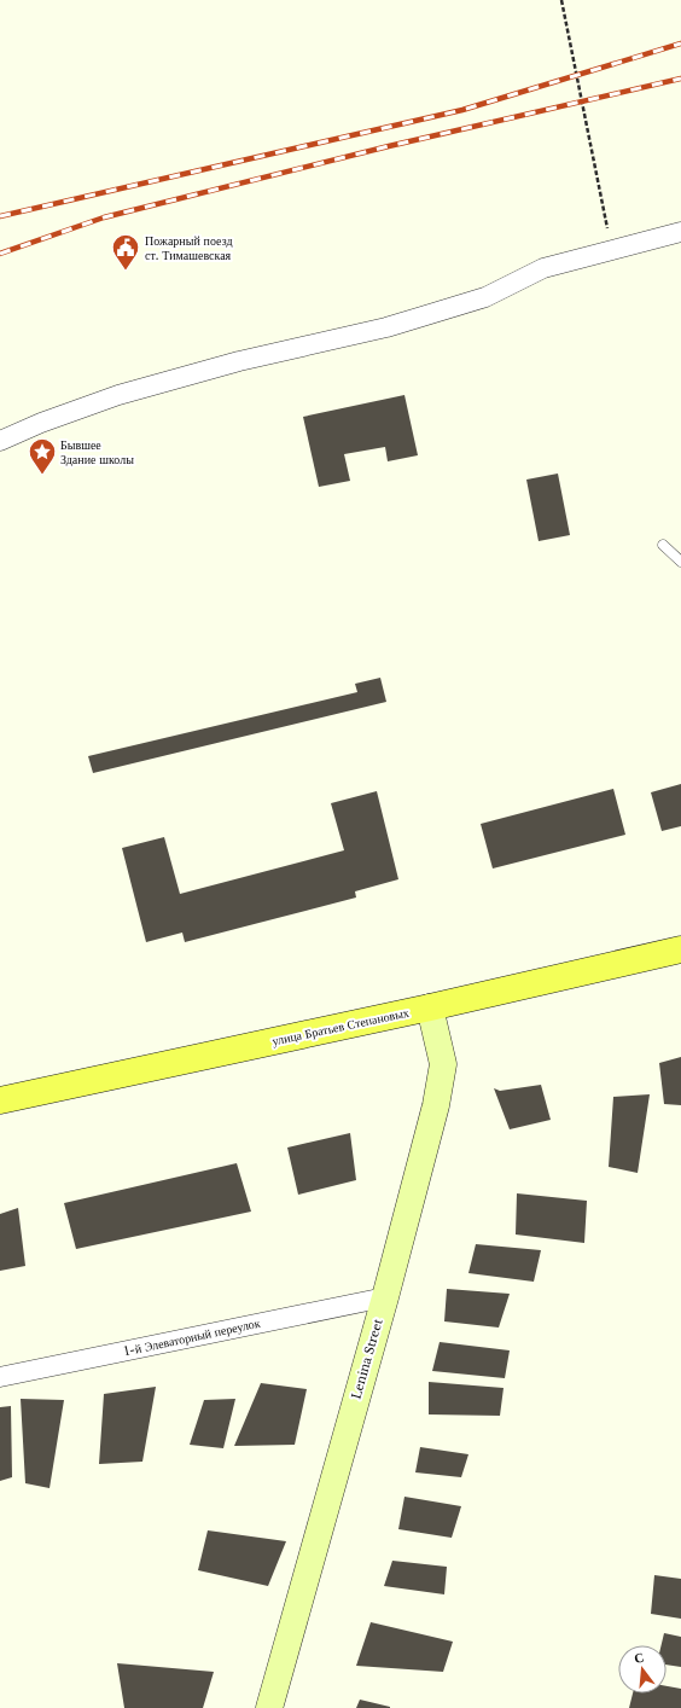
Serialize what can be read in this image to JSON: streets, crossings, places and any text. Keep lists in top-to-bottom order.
{
  "streets": {
    "main road": ["улица Братьев Степановых", "Lenina Street"],
    "street": ["1-й Элеваторный переулок"]
  },
  "crossings": [
    ["улица Братьев Степановых", "Lenina Street"],
    ["1-й Элеваторный переулок", "Lenina Street"]
  ],
  "places": {
    "public building": ["Пожарный поезд ст. Тимашевская"],
    "place": ["Бывшее Здание школы"]
  },
  "north": "top"
}
